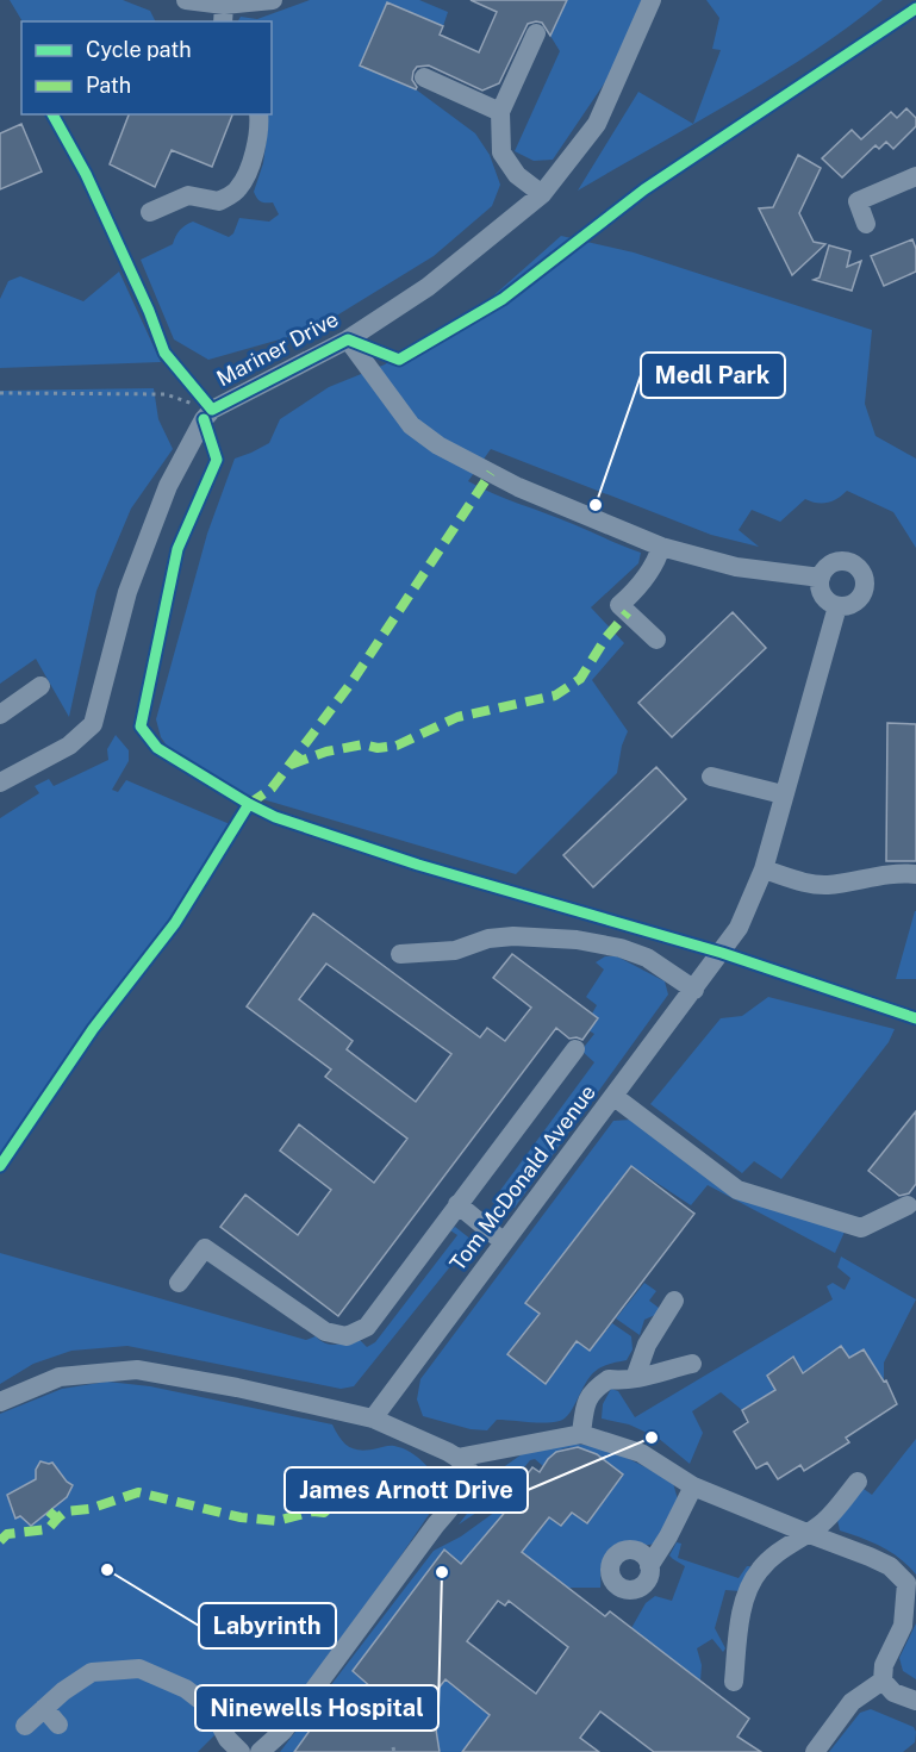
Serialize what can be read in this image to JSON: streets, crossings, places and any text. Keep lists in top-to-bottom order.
{
  "streets": {
    "street": ["Mariner Drive", "Tom McDonald Avenue"]
  },
  "places": [
    "Medl Park",
    "James Arnott Drive",
    "Labyrinth",
    "Ninewells Hospital"
  ],
  "legend": ["Cycle path", "Path"]
}
